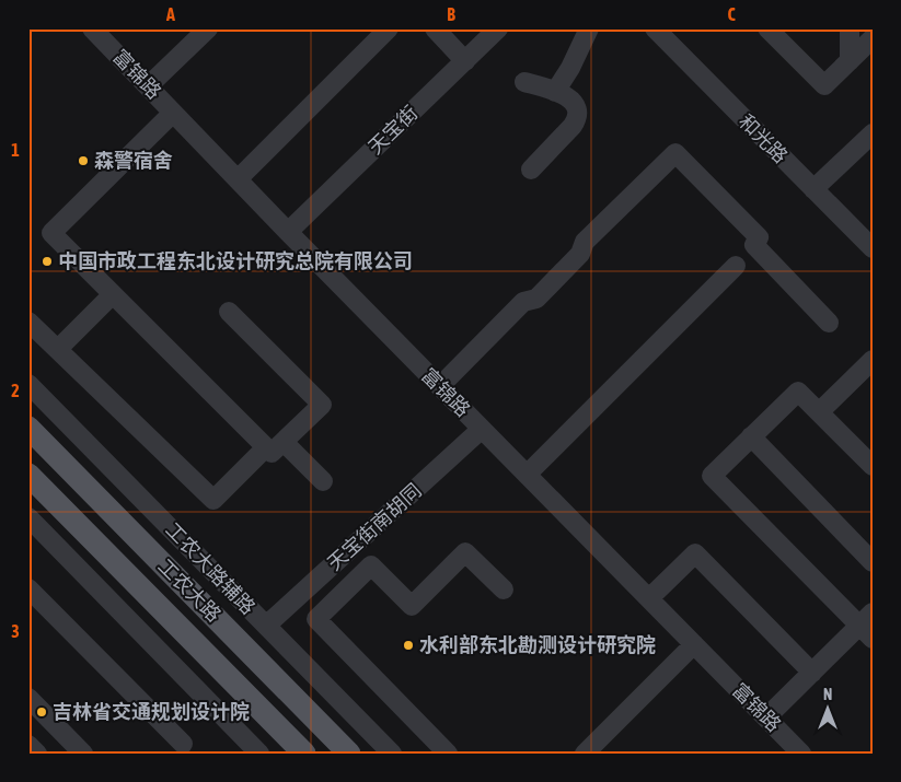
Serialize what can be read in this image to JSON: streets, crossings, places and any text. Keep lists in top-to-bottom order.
{
  "streets": {
    "main road": ["工农大路"],
    "street": [
      "富锦路",
      "天宝街",
      "和光路",
      "天宝街南胡同",
      "工农大路辅路"
    ]
  },
  "crossings": [
    ["富锦路", "天宝街"],
    ["富锦路", "天宝街南胡同"],
    ["天宝街南胡同", "工农大路辅路"]
  ],
  "places": [
    "森警宿舍",
    "中国市政工程东北设计研究总院有限公司",
    "水利部东北勘测设计研究院",
    "吉林省交通规划设计院"
  ],
  "north": "top",
  "grid": {
    "columns": ["A", "B", "C"],
    "rows": ["1", "2", "3"]
  }
}
